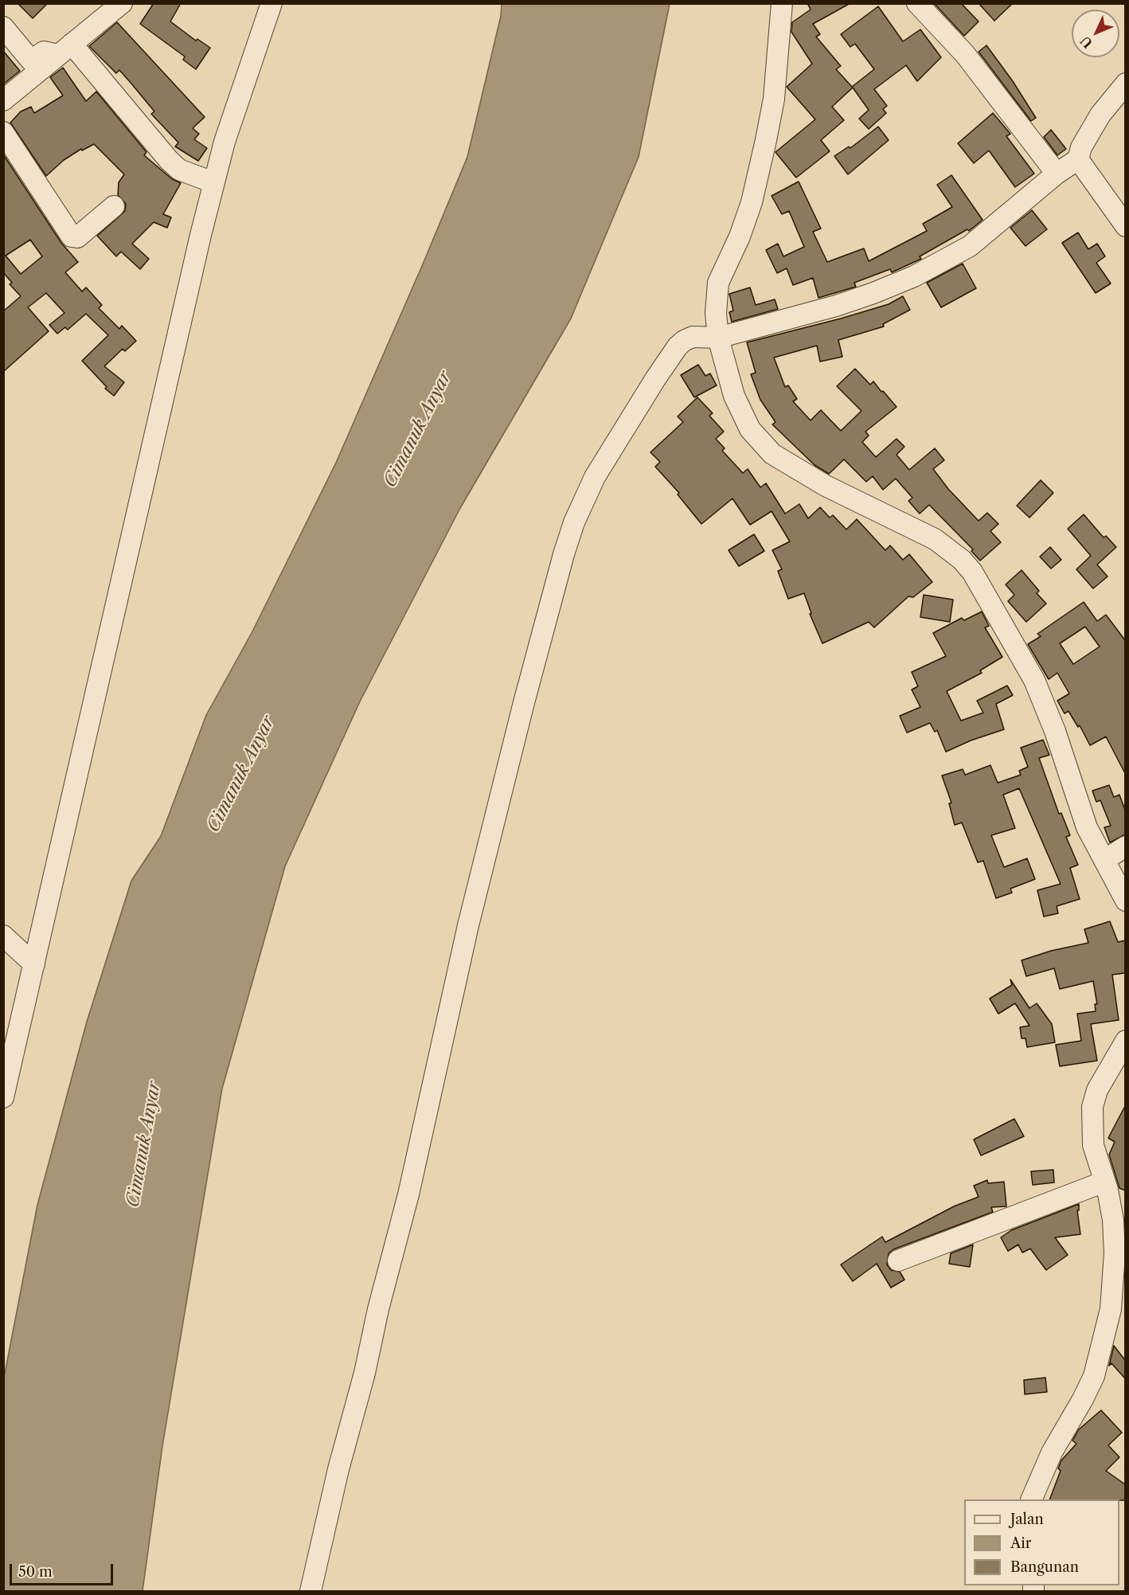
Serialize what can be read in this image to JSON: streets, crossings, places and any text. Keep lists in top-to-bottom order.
{
  "water": ["Cimanuk Anyar"],
  "legend": ["Jalan", "Air", "Bangunan"],
  "scale_bar": "50 m",
  "north": "bottom left"
}
